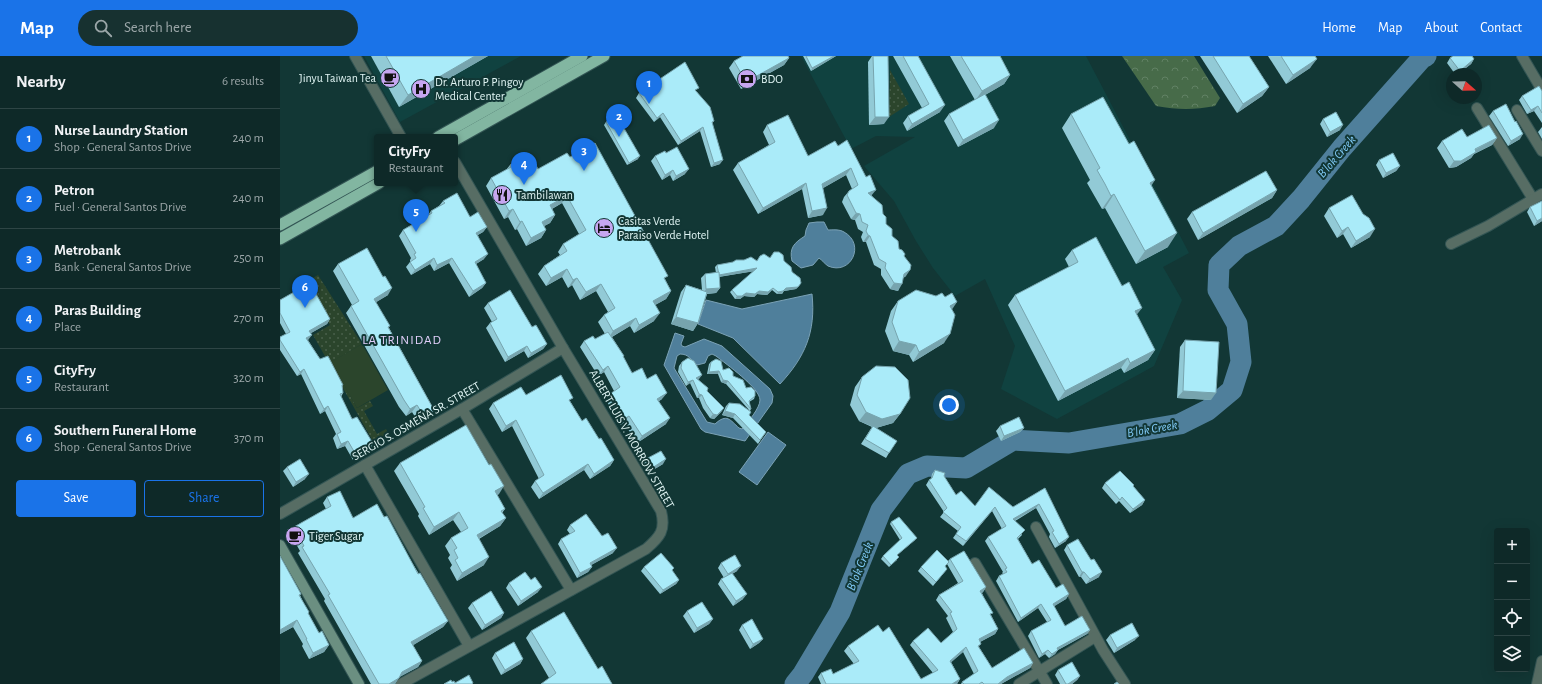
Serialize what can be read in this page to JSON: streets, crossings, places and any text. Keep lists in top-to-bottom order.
{
  "streets": {
    "street": ["SERGIO S. OSMEÑA SR. STREET", "ALBERT LUIS V. MORROW STREET"]
  },
  "crossings": [
    ["SERGIO S. OSMEÑA SR. STREET", "ALBERT LUIS V. MORROW STREET"]
  ],
  "districts": ["LA TRINIDAD"],
  "water": ["B'lok Creek"],
  "places": {
    "cafe": ["Jinyu Taiwan Tea", "Tiger Sugar"],
    "bank": ["BDO"],
    "hospital": ["Dr. Arturo P. Pingoy Medical Center"],
    "restaurant": ["Tambilawan"],
    "hotel": ["Casitas Verde Paraiso Verde Hotel"]
  },
  "north": "right",
  "page": {
    "header": "Map",
    "search": "Search here",
    "nav": [
      "Home",
      "Map",
      "About",
      "Contact"
    ],
    "heading": ["Nearby", "6 results"],
    "pins": [
      "1",
      "2",
      "3",
      "4",
      "5",
      "6"
    ],
    "list": [
      {
        "mark": "1",
        "name": "Nurse Laundry Station",
        "note": "Shop · General Santos Drive",
        "value": "240 m"
      },
      {
        "mark": "2",
        "name": "Petron",
        "note": "Fuel · General Santos Drive",
        "value": "240 m"
      },
      {
        "mark": "3",
        "name": "Metrobank",
        "note": "Bank · General Santos Drive",
        "value": "250 m"
      },
      {
        "mark": "4",
        "name": "Paras Building",
        "note": "Place",
        "value": "270 m"
      },
      {
        "mark": "5",
        "name": "CityFry",
        "note": "Restaurant",
        "value": "320 m"
      },
      {
        "mark": "6",
        "name": "Southern Funeral Home",
        "note": "Shop · General Santos Drive",
        "value": "370 m"
      }
    ],
    "popup": ["CityFry", "Restaurant"],
    "buttons": ["Save", "Share"],
    "map_buttons": ["+", "−"]
  }
}
